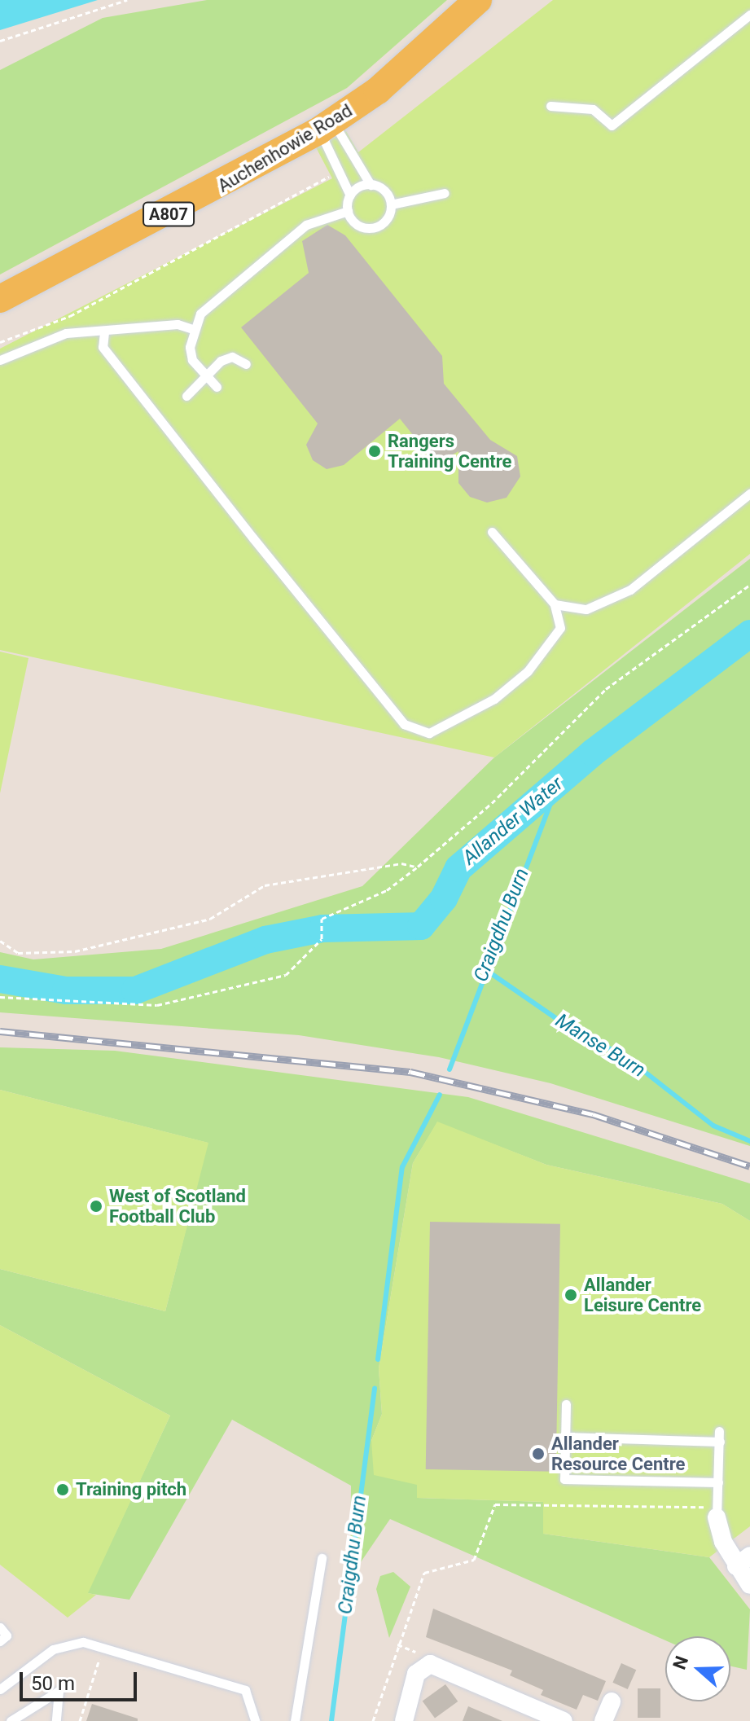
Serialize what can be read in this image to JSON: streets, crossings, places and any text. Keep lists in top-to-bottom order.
{
  "streets": {
    "main road": ["Auchenhowie Road", "A807"]
  },
  "water": ["Allander Water", "Craigdhu Burn", "Manse Burn"],
  "places": [
    "Rangers Training Centre",
    "West of Scotland Football Club",
    "Allander Leisure Centre",
    "Allander Resource Centre",
    "Training pitch"
  ],
  "scale_bar": "50 m",
  "north": "left"
}
